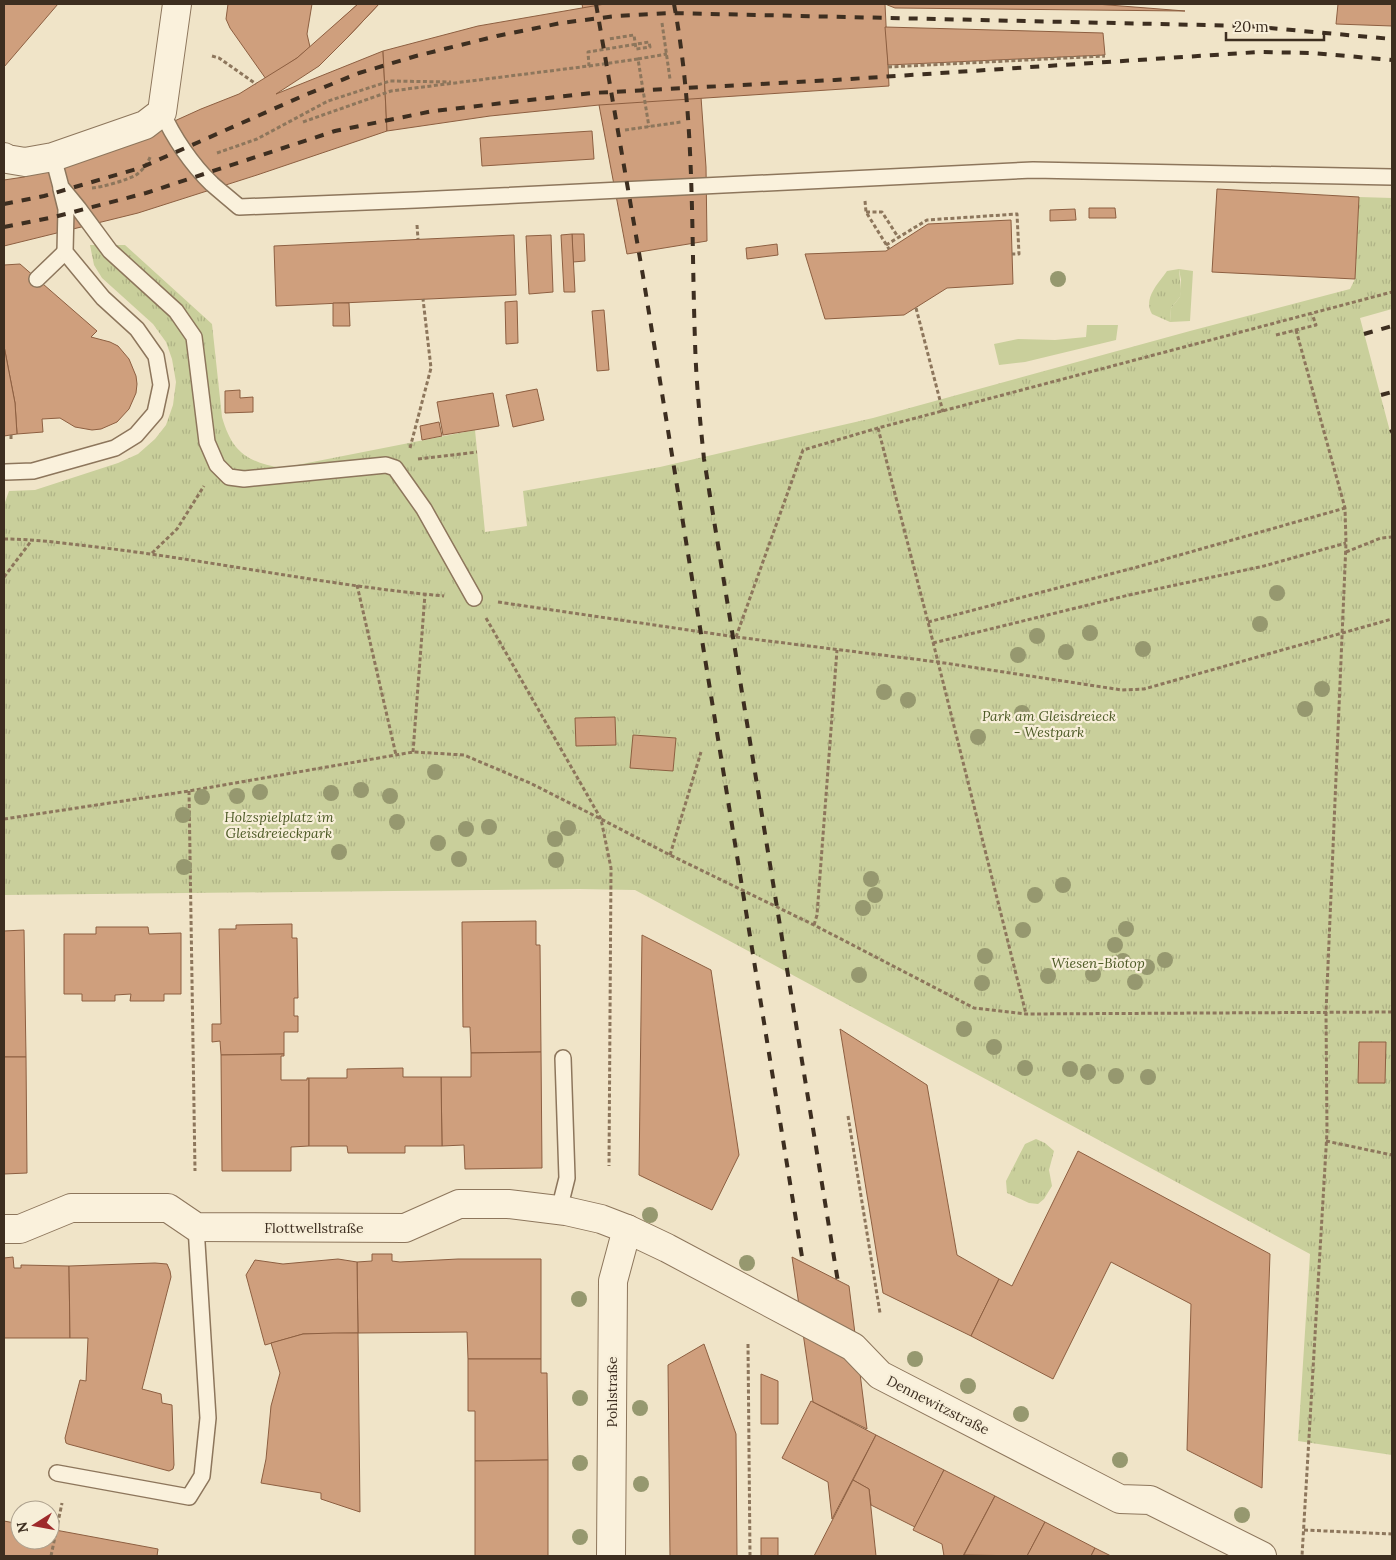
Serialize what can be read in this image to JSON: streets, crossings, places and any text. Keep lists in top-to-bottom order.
{
  "streets": {
    "street": ["Flottwellstraße", "Pohlstraße", "Dennewitzstraße"]
  },
  "crossings": [
    ["Flottwellstraße", "Pohlstraße"],
    ["Flottwellstraße", "Dennewitzstraße"],
    ["Pohlstraße", "Dennewitzstraße"]
  ],
  "parks": ["Park am Gleisdreieck - Westpark", "Holzspielplatz im Gleisdreieckpark", "Wiesen-Biotop"],
  "scale_bar": "20 m",
  "north": "left"
}
